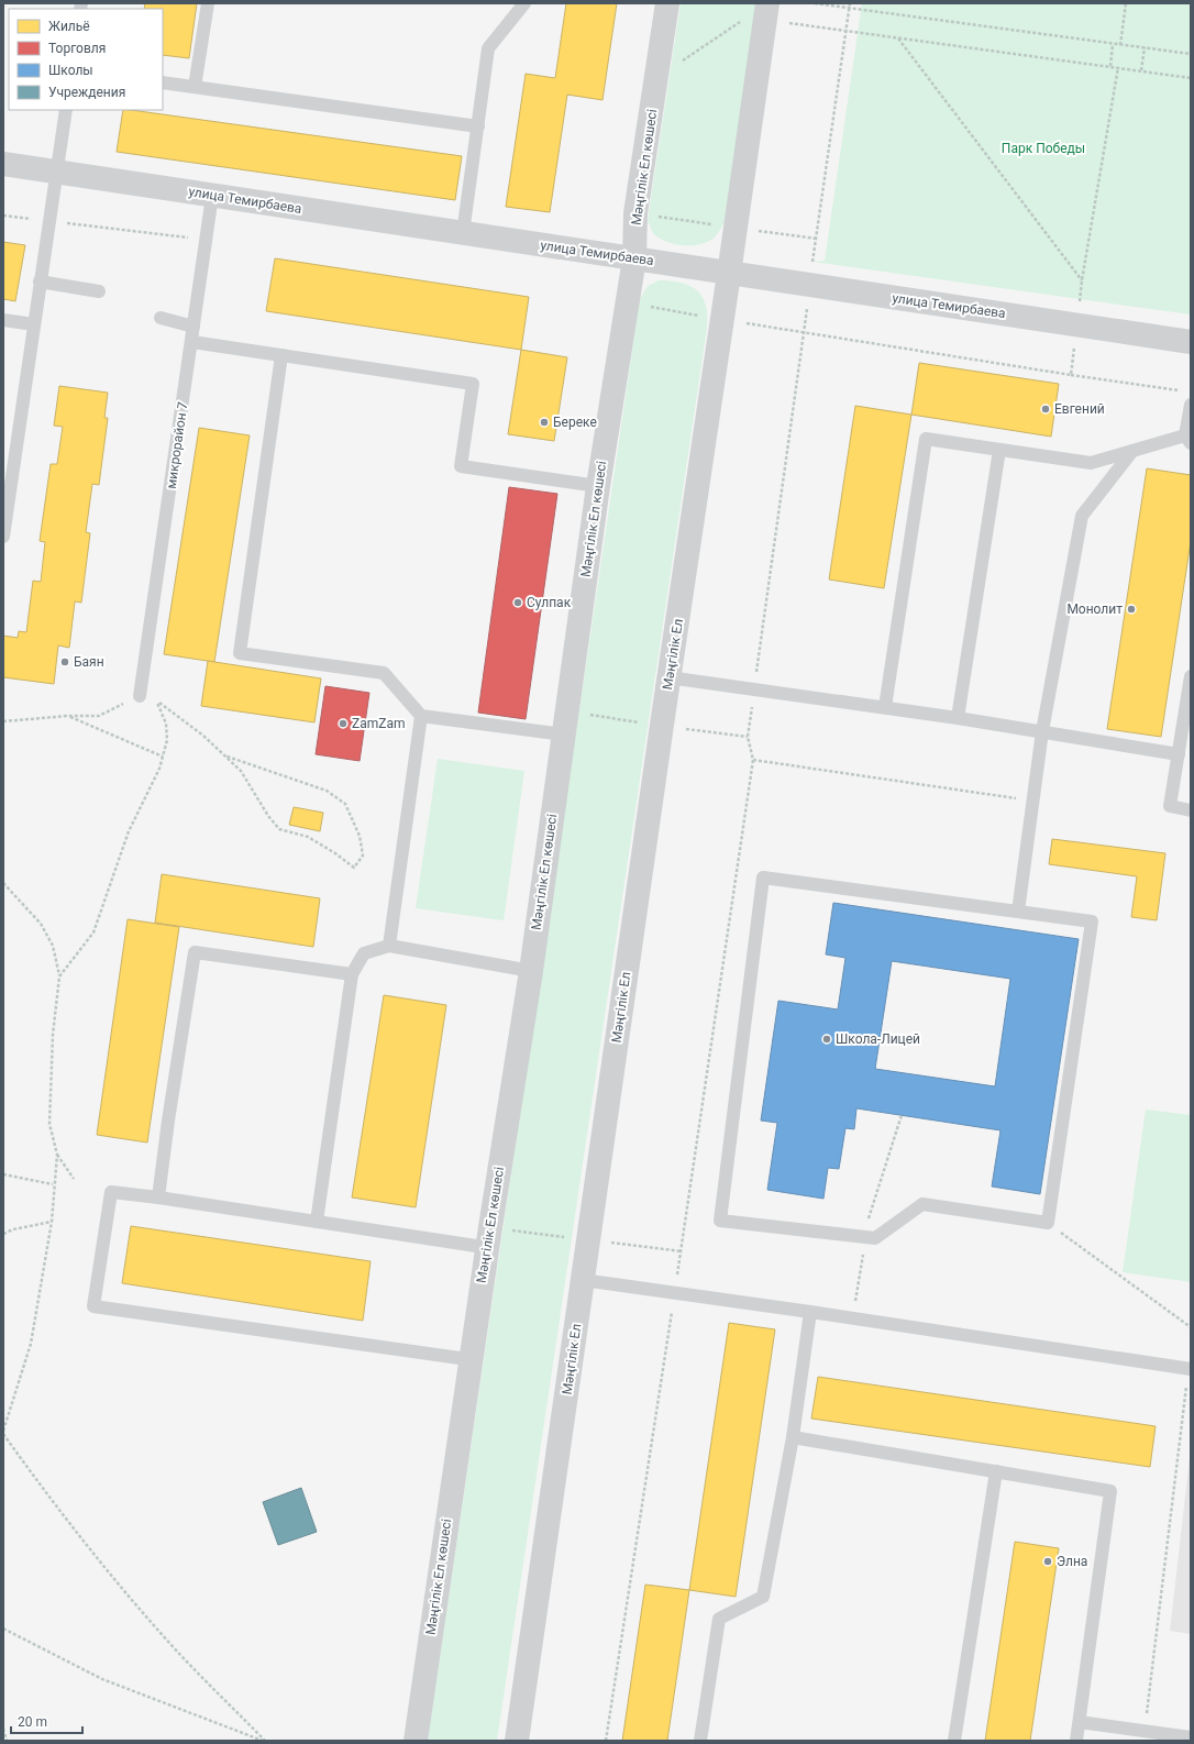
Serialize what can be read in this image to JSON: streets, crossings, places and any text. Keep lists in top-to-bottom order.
{
  "streets": {
    "street": ["Мәңгілік Ел көшесі", "улица Темирбаева", "Мәңгілік Ел"],
    "lane": ["микрорайон 7"]
  },
  "crossings": [
    ["Мәңгілік Ел көшесі", "улица Темирбаева"],
    ["улица Темирбаева", "микрорайон 7"],
    ["улица Темирбаева", "Мәңгілік Ел"]
  ],
  "parks": ["Парк Победы"],
  "places": [
    "Евгений",
    "Береке",
    "Сулпак",
    "Монолит",
    "Баян",
    "ZamZam",
    "Школа-Лицей",
    "Элна"
  ],
  "legend": [
    "Жильё",
    "Торговля",
    "Школы",
    "Учреждения"
  ],
  "scale_bar": "20 m"
}
